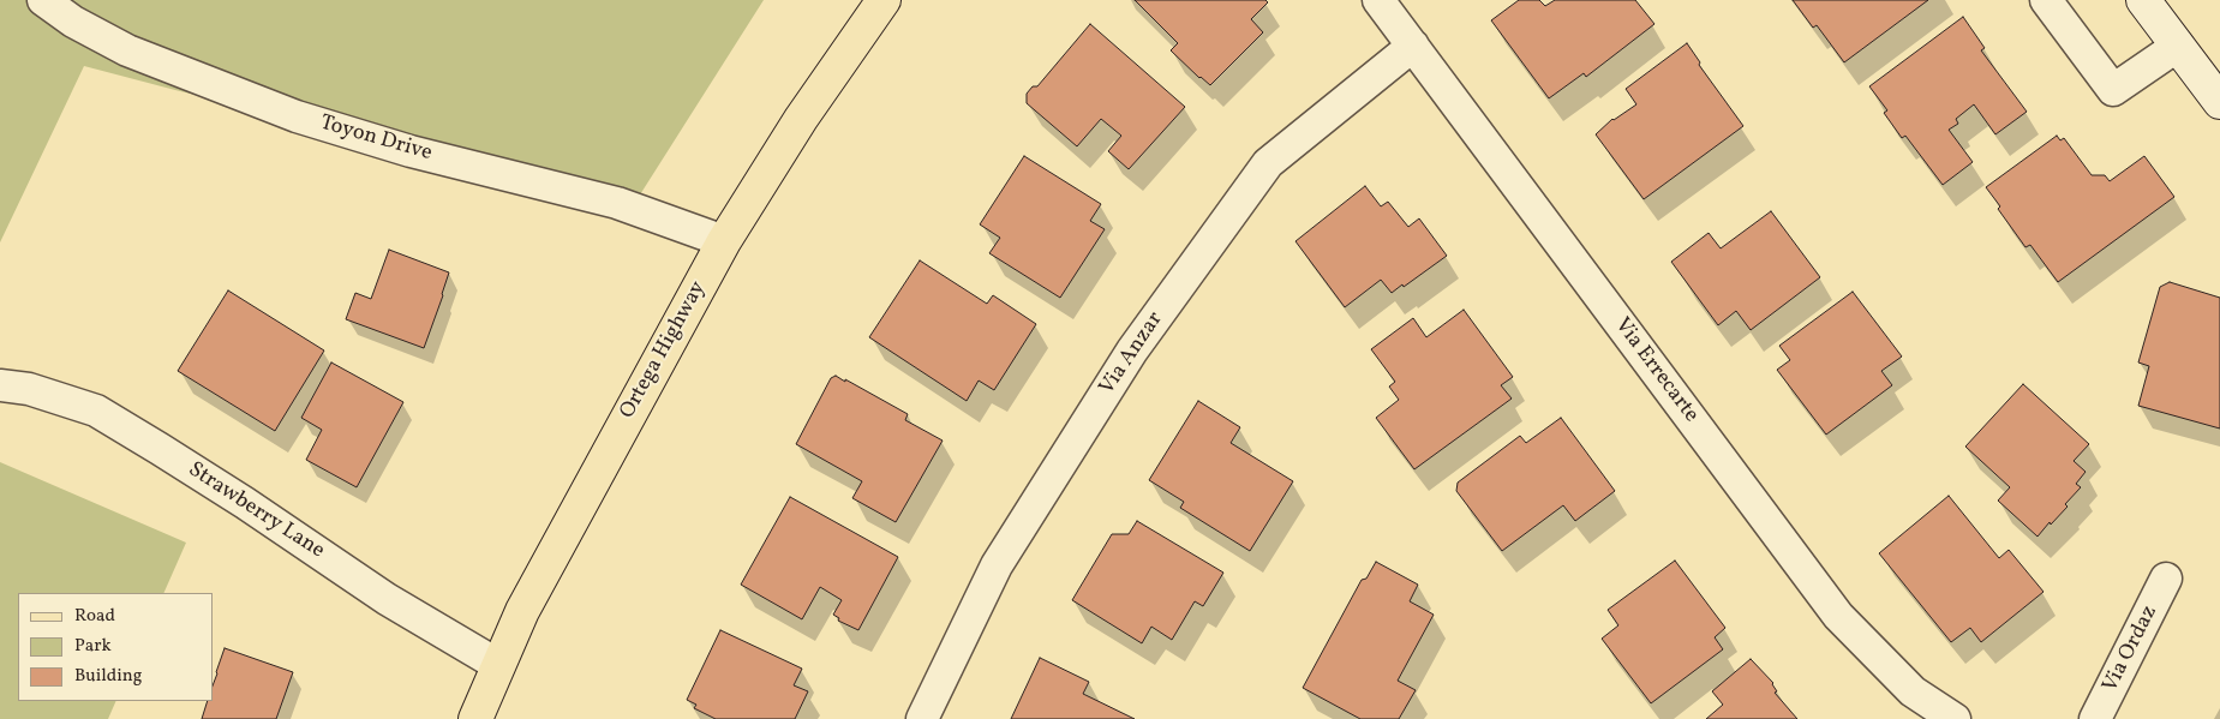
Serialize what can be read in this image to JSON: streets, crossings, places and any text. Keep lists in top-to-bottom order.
{
  "streets": {
    "main road": ["Ortega Highway"],
    "street": [
      "Toyon Drive",
      "Via Anzar",
      "Via Errecarte",
      "Strawberry Lane",
      "Via Ordaz"
    ]
  },
  "crossings": [
    ["Toyon Drive", "Ortega Highway"],
    ["Ortega Highway", "Strawberry Lane"],
    ["Via Anzar", "Via Errecarte"]
  ],
  "legend": ["Road", "Park", "Building"]
}
